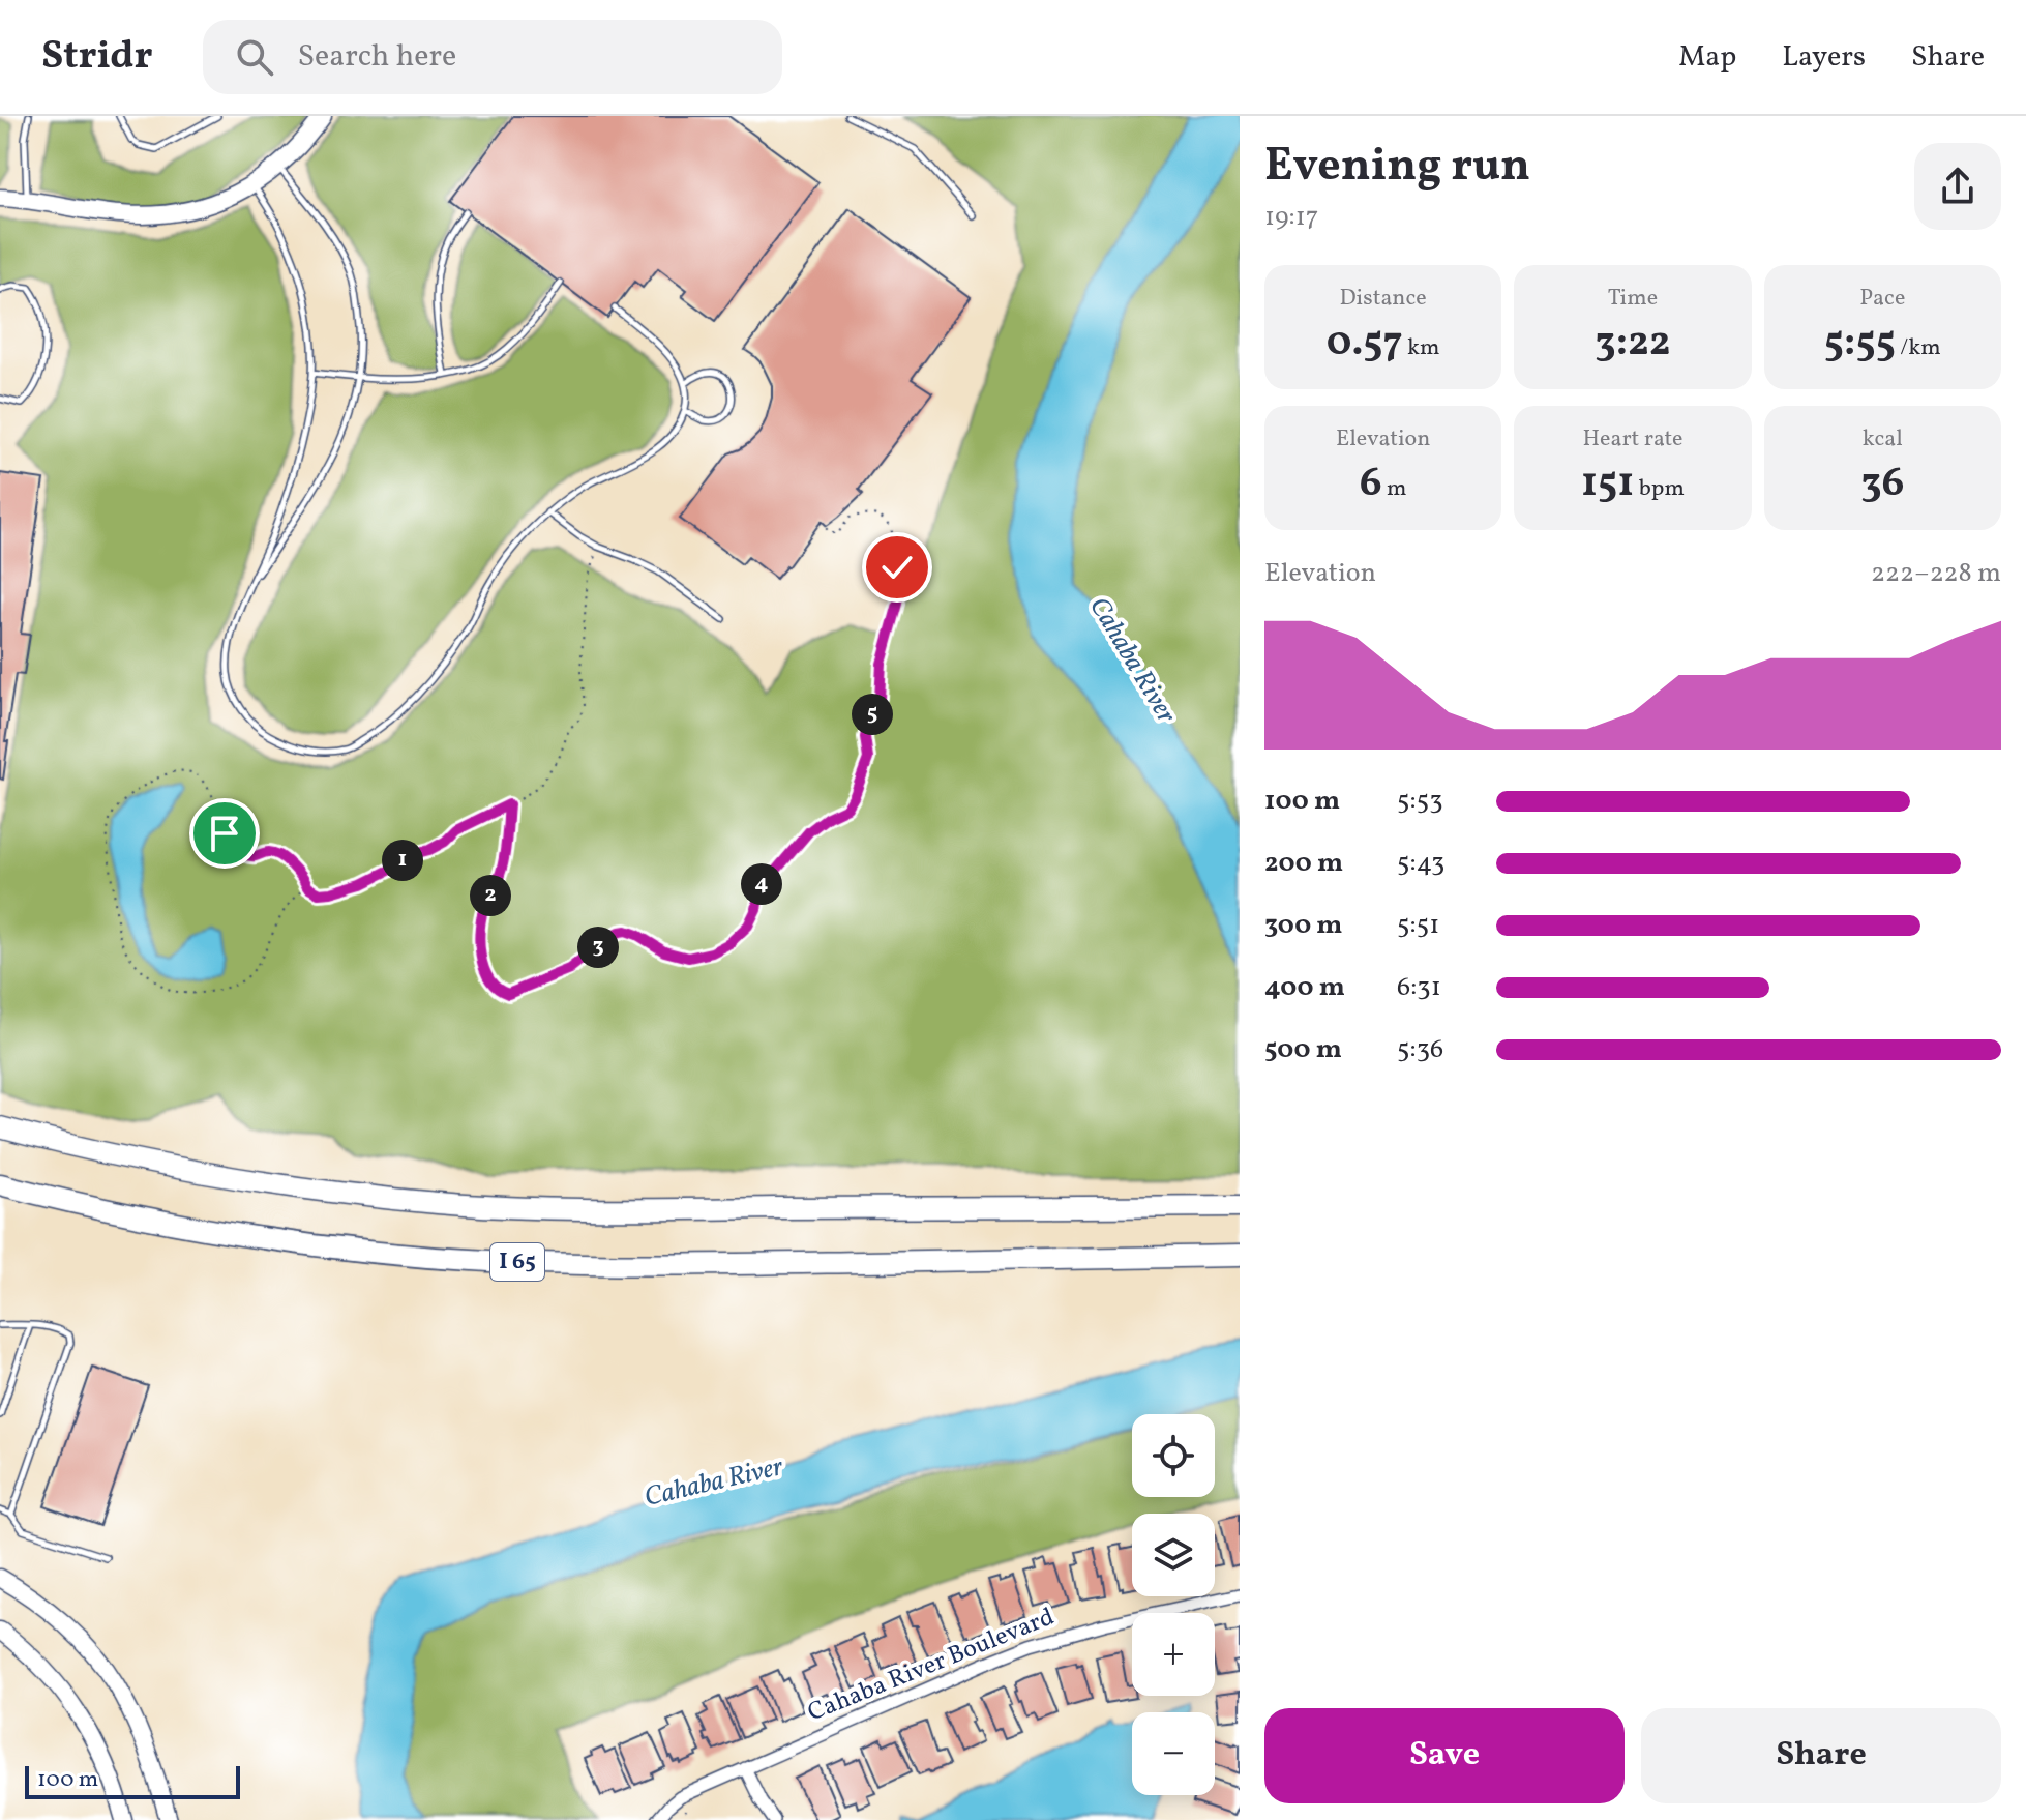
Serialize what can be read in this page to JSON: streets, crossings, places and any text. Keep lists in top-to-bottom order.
{
  "streets": {
    "highway": ["I 65"],
    "street": ["Cahaba River Boulevard"]
  },
  "water": ["Cahaba River"],
  "scale_bar": "100 m",
  "page": {
    "header": "Stridr",
    "search": "Search here",
    "nav": ["Map", "Layers", "Share"],
    "heading": ["Evening run", "19:17"],
    "stats": [
      ["Distance", "0.57 km"],
      ["Time", "3:22"],
      ["Pace", "5:55 /km"],
      ["Elevation", "6 m"],
      ["Heart rate", "151 bpm"],
      ["kcal", "36"]
    ],
    "chart": ["Elevation", "222–228 m"],
    "pins": [
      "5",
      "1",
      "4",
      "2",
      "3"
    ],
    "list": [
      {
        "name": "100 m",
        "note": "5:53"
      },
      {
        "name": "200 m",
        "note": "5:43"
      },
      {
        "name": "300 m",
        "note": "5:51"
      },
      {
        "name": "400 m",
        "note": "6:31"
      },
      {
        "name": "500 m",
        "note": "5:36"
      }
    ],
    "map_buttons": ["+", "−"],
    "buttons": ["Save", "Share"],
    "scale": "100 m"
  }
}
